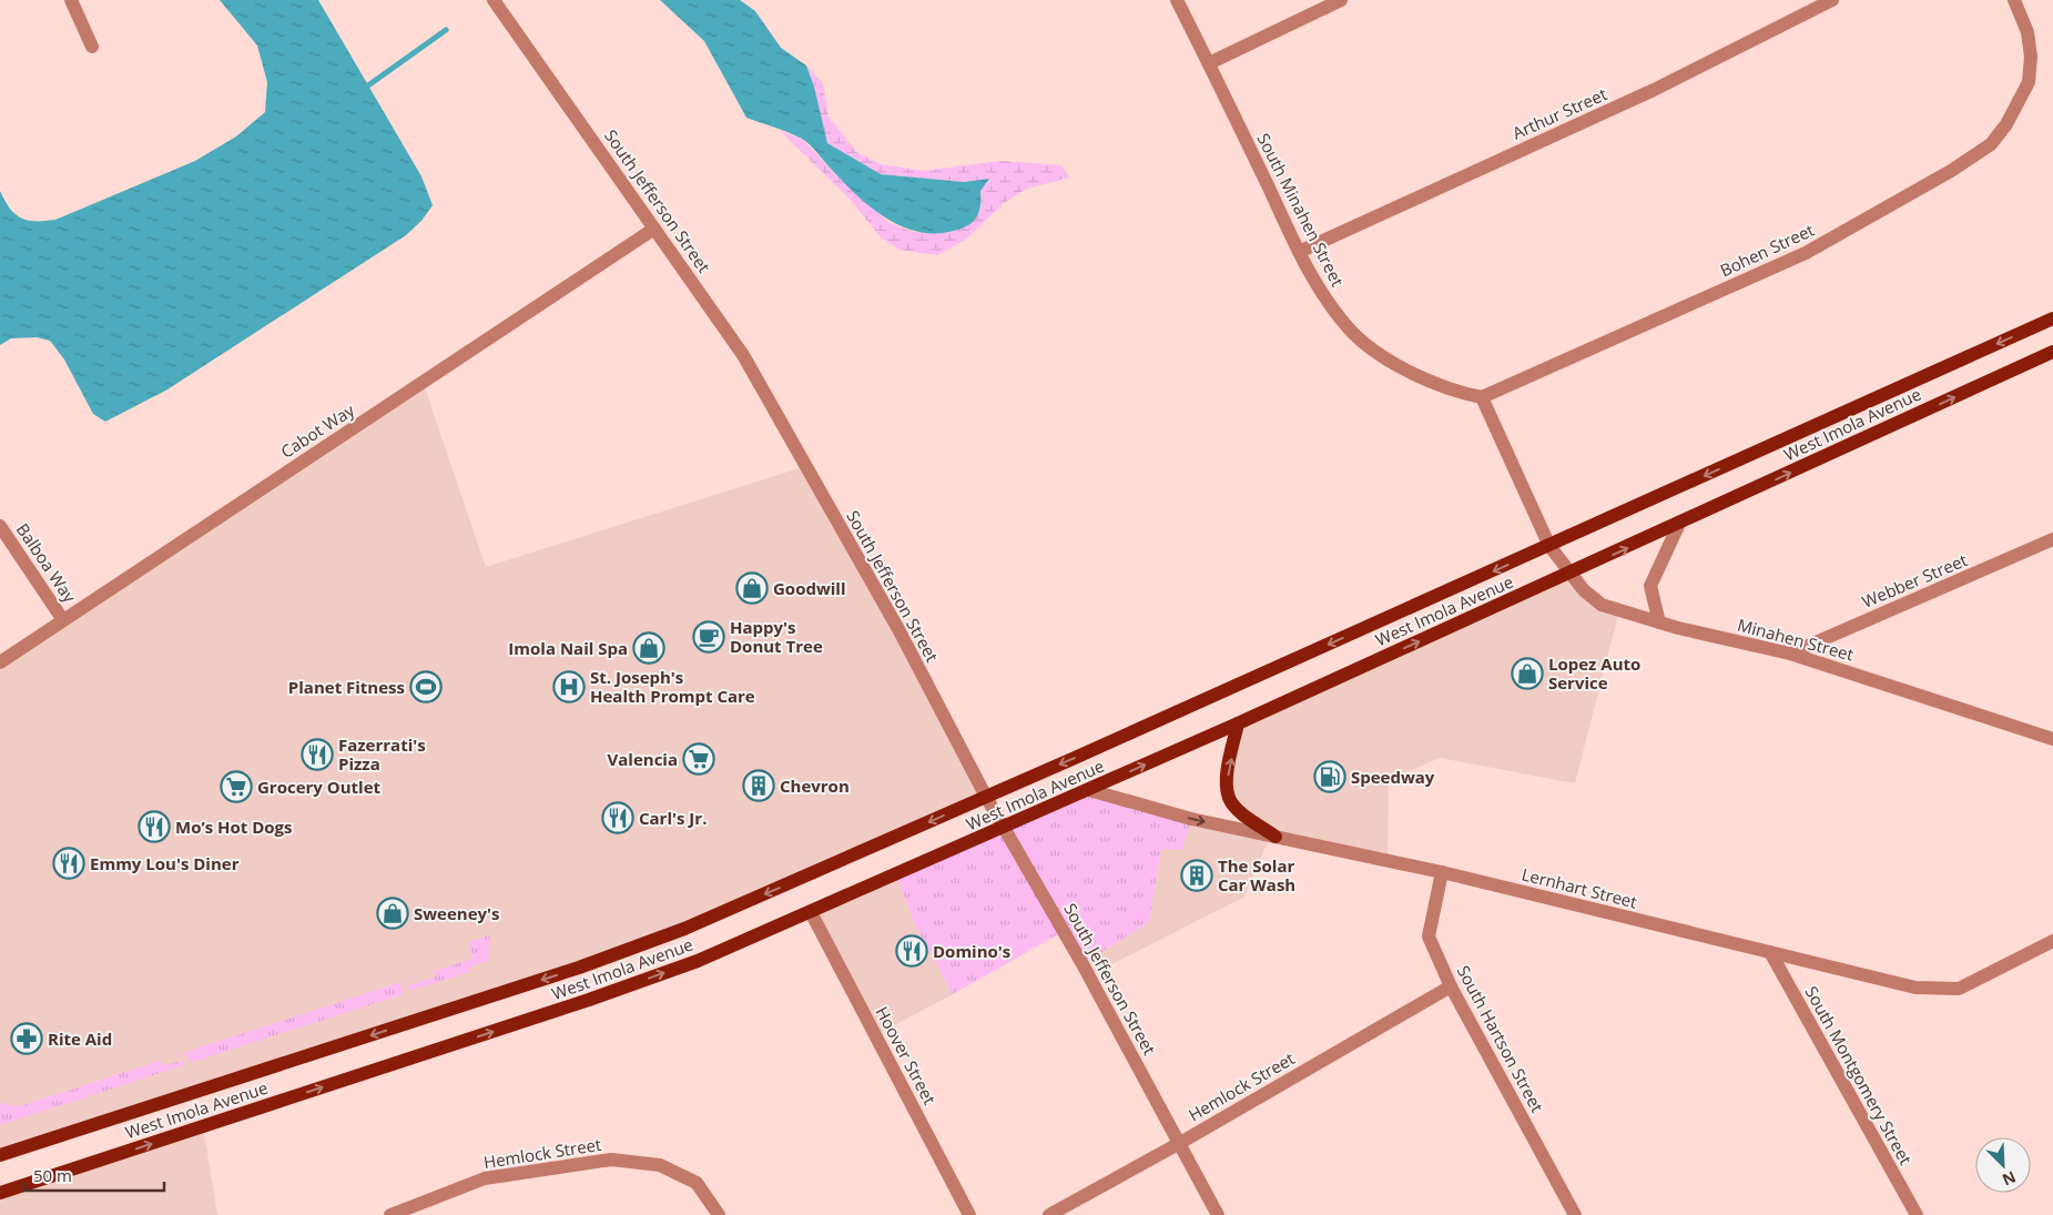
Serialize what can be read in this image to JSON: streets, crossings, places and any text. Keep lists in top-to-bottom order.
{
  "streets": {
    "main road": ["West Imola Avenue"],
    "street": [
      "Arthur Street",
      "South Jefferson Street",
      "South Minahen Street",
      "Bohen Street",
      "Cabot Way",
      "Balboa Way",
      "Webber Street",
      "Minahen Street",
      "Lernhart Street",
      "South Hartson Street",
      "Hoover Street",
      "South Montgomery Street",
      "Hemlock Street"
    ]
  },
  "crossings": [
    ["Arthur Street", "South Minahen Street"],
    ["South Jefferson Street", "West Imola Avenue"],
    ["South Jefferson Street", "Cabot Way"],
    ["South Jefferson Street", "Hemlock Street"],
    ["South Minahen Street", "Bohen Street"],
    ["West Imola Avenue", "Minahen Street"],
    ["West Imola Avenue", "Lernhart Street"],
    ["West Imola Avenue", "Hoover Street"],
    ["Cabot Way", "Balboa Way"],
    ["Webber Street", "Minahen Street"],
    ["Lernhart Street", "South Hartson Street"],
    ["Lernhart Street", "South Montgomery Street"],
    ["South Hartson Street", "Hemlock Street"]
  ],
  "places": {
    "shop": [
      "Goodwill",
      "Imola Nail Spa",
      "Lopez Auto Service",
      "Sweeney's"
    ],
    "cafe": ["Happy's Donut Tree"],
    "sports": ["Planet Fitness"],
    "hospital": ["St. Joseph's Health Prompt Care"],
    "restaurant": [
      "Fazerrati's Pizza",
      "Carl's Jr.",
      "Mo’s Hot Dogs",
      "Emmy Lou's Diner",
      "Domino's"
    ],
    "supermarket": ["Valencia", "Grocery Outlet"],
    "fuel station": ["Speedway"],
    "building": ["Chevron", "The Solar Car Wash"],
    "pharmacy": ["Rite Aid"]
  },
  "scale_bar": "50 m",
  "north": "bottom right"
}
